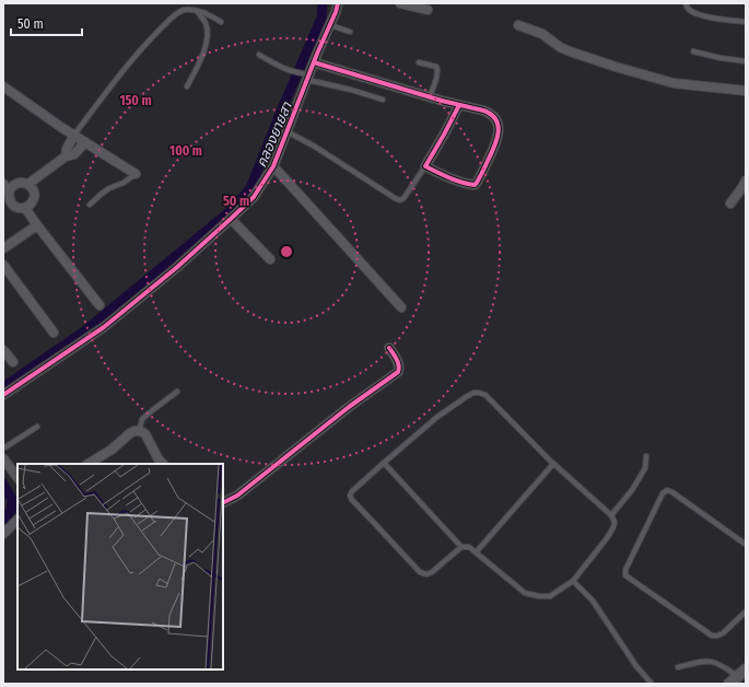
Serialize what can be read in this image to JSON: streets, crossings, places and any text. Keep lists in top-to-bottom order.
{
  "water": ["คลองยายสา"],
  "scale_bar": "50 m",
  "rings": ["150 m", "100 m", "50 m"]
}
